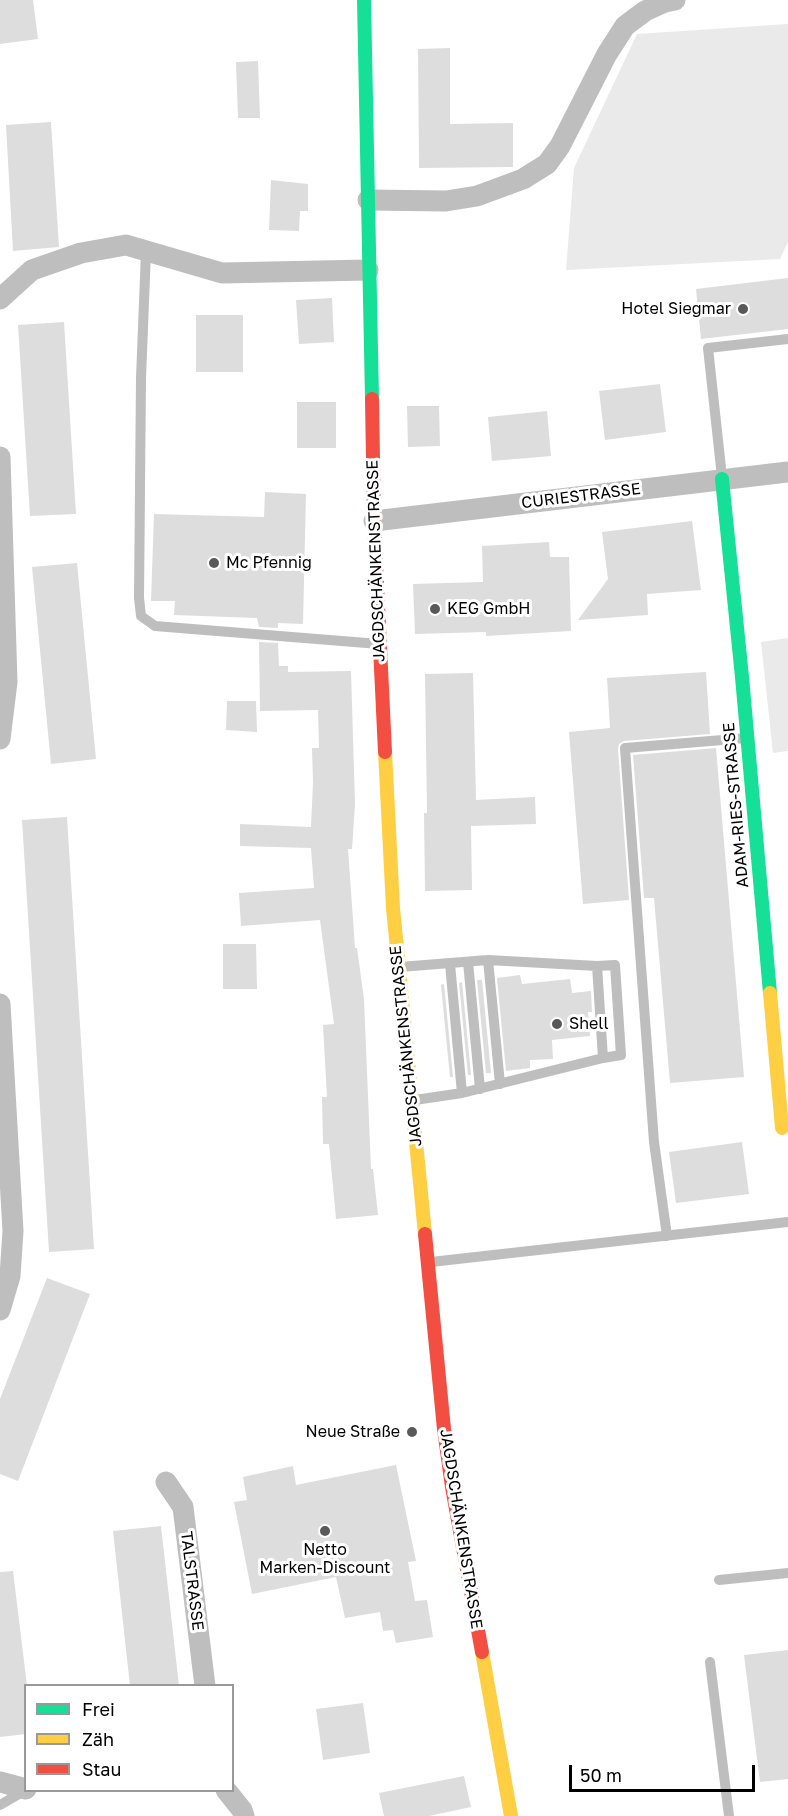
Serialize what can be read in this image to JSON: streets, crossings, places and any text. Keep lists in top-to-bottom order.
{
  "streets": {
    "main road": ["JAGDSCHÄNKENSTRASSE", "ADAM-RIES-STRASSE"],
    "street": ["CURIESTRASSE", "TALSTRASSE"]
  },
  "crossings": [
    ["CURIESTRASSE", "JAGDSCHÄNKENSTRASSE"],
    ["CURIESTRASSE", "ADAM-RIES-STRASSE"]
  ],
  "places": [
    "Hotel Siegmar",
    "Mc Pfennig",
    "KEG GmbH",
    "Shell",
    "Neue Straße",
    "Netto Marken-Discount"
  ],
  "legend": ["Frei", "Zäh", "Stau"],
  "scale_bar": "50 m"
}
